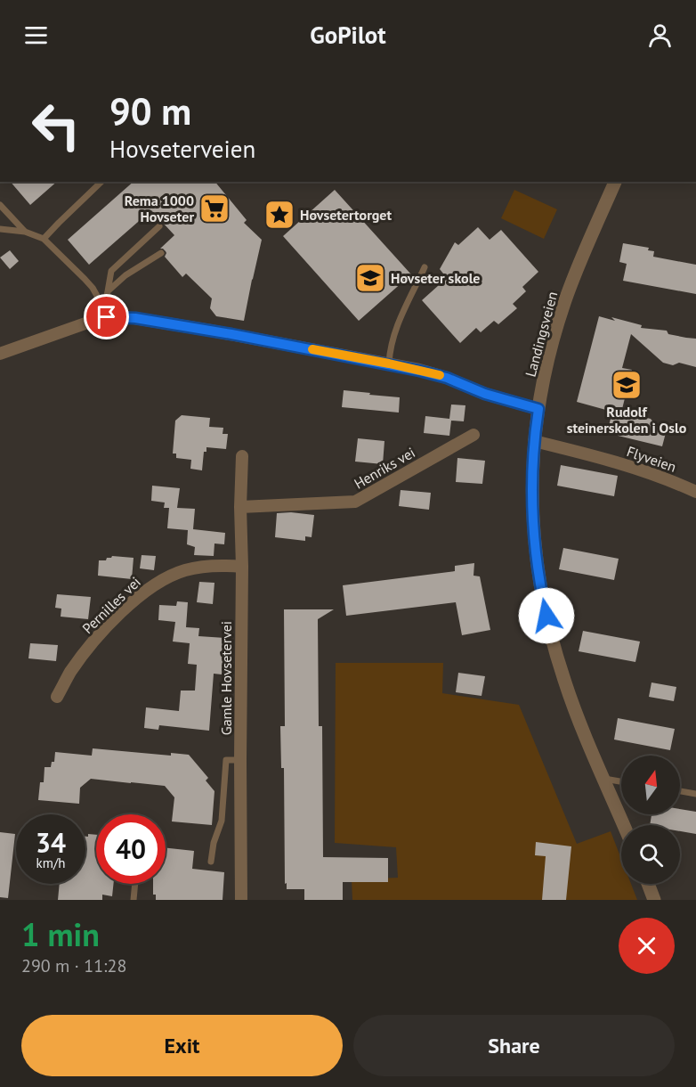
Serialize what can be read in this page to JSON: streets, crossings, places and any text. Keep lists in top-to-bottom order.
{
  "streets": {
    "street": [
      "Landingsveien",
      "Flyveien",
      "Henriks vei",
      "Pernilles vei",
      "Gamle Hovsetervei"
    ]
  },
  "crossings": [
    ["Landingsveien", "Flyveien"],
    ["Henriks vei", "Gamle Hovsetervei"],
    ["Pernilles vei", "Gamle Hovsetervei"]
  ],
  "places": {
    "supermarket": ["Rema 1000 Hovseter"],
    "place": ["Hovsetertorget"],
    "school or university": ["Hovseter skole", "Rudolf steinerskolen i Oslo"]
  },
  "north": "top",
  "page": {
    "header": "GoPilot",
    "turn": ["90 m", "Hovseterveien"],
    "speed": "34 km/h",
    "limit": "40",
    "heading": ["1 min", "290 m · 11:28"],
    "buttons": ["Exit", "Share"]
  }
}
